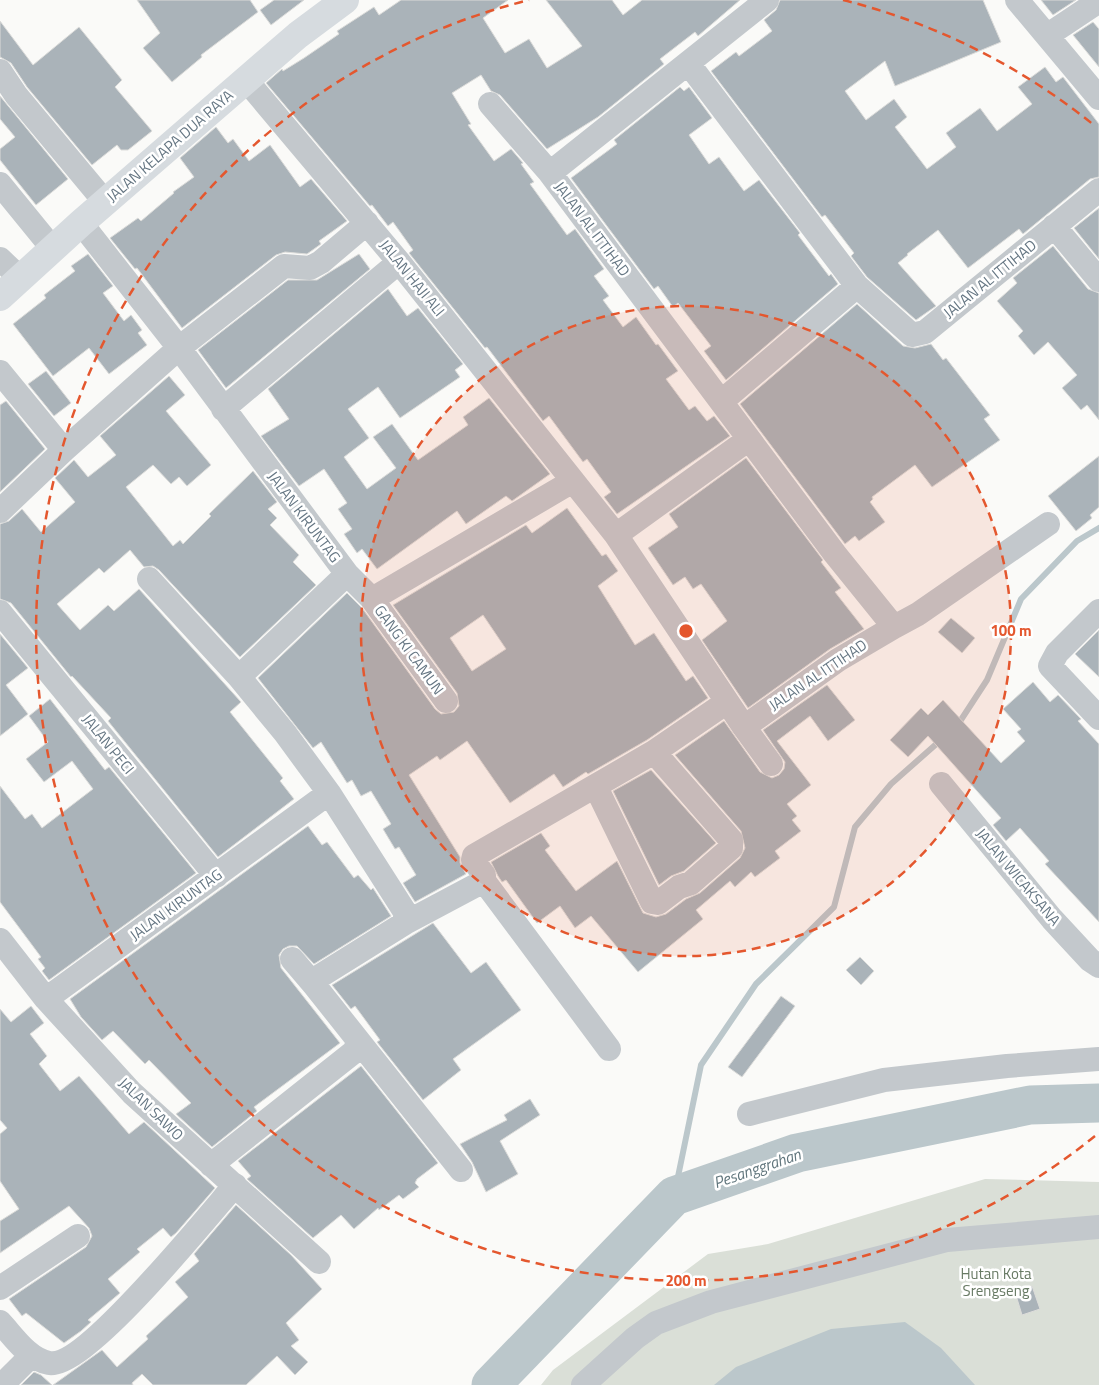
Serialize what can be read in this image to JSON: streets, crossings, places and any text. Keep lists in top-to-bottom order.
{
  "streets": {
    "street": [
      "JALAN KELAPA DUA RAYA",
      "JALAN AL ITTIHAD",
      "JALAN HAJI ALI",
      "JALAN KIRUNTAG",
      "GANG KI CAMUN",
      "JALAN PECI",
      "JALAN WICAKSANA",
      "JALAN SAWO"
    ]
  },
  "crossings": [
    ["JALAN KELAPA DUA RAYA", "JALAN HAJI ALI"],
    ["JALAN KELAPA DUA RAYA", "JALAN KIRUNTAG"],
    ["JALAN AL ITTIHAD", "JALAN HAJI ALI"],
    ["JALAN KIRUNTAG", "JALAN PECI"],
    ["JALAN KIRUNTAG", "JALAN SAWO"]
  ],
  "water": ["Pesanggrahan"],
  "parks": ["Hutan Kota Srengseng"],
  "rings": ["100 m", "200 m"]
}
